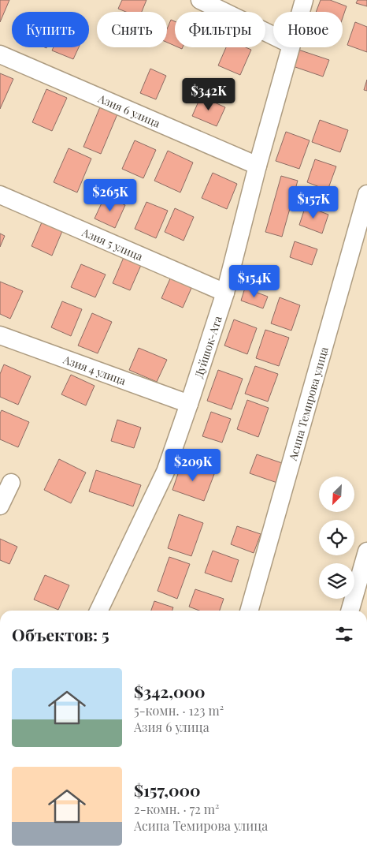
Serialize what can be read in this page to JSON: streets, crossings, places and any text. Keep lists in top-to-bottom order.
{
  "streets": {
    "street": [
      "Азия 6 улица",
      "Азия 5 улица",
      "Дуйшок-Ата",
      "Азия 4 улица",
      "Асипа Темирова улица"
    ]
  },
  "crossings": [
    ["Азия 6 улица", "Дуйшок-Ата"],
    ["Азия 5 улица", "Дуйшок-Ата"],
    ["Дуйшок-Ата", "Азия 4 улица"]
  ],
  "north": "bottom left",
  "page": {
    "chip": [
      "Купить",
      "Снять",
      "Фильтры",
      "Новое"
    ],
    "price": [
      "$342K",
      "$265K",
      "$157K",
      "$154K",
      "$209K"
    ],
    "heading": "Объектов: 5",
    "list": [
      {
        "name": "$342,000",
        "note": "5-комн. · 123 m² · Азия 6 улица"
      },
      {
        "name": "$157,000",
        "note": "2-комн. · 72 m² · Асипа Темирова улица"
      }
    ]
  }
}
